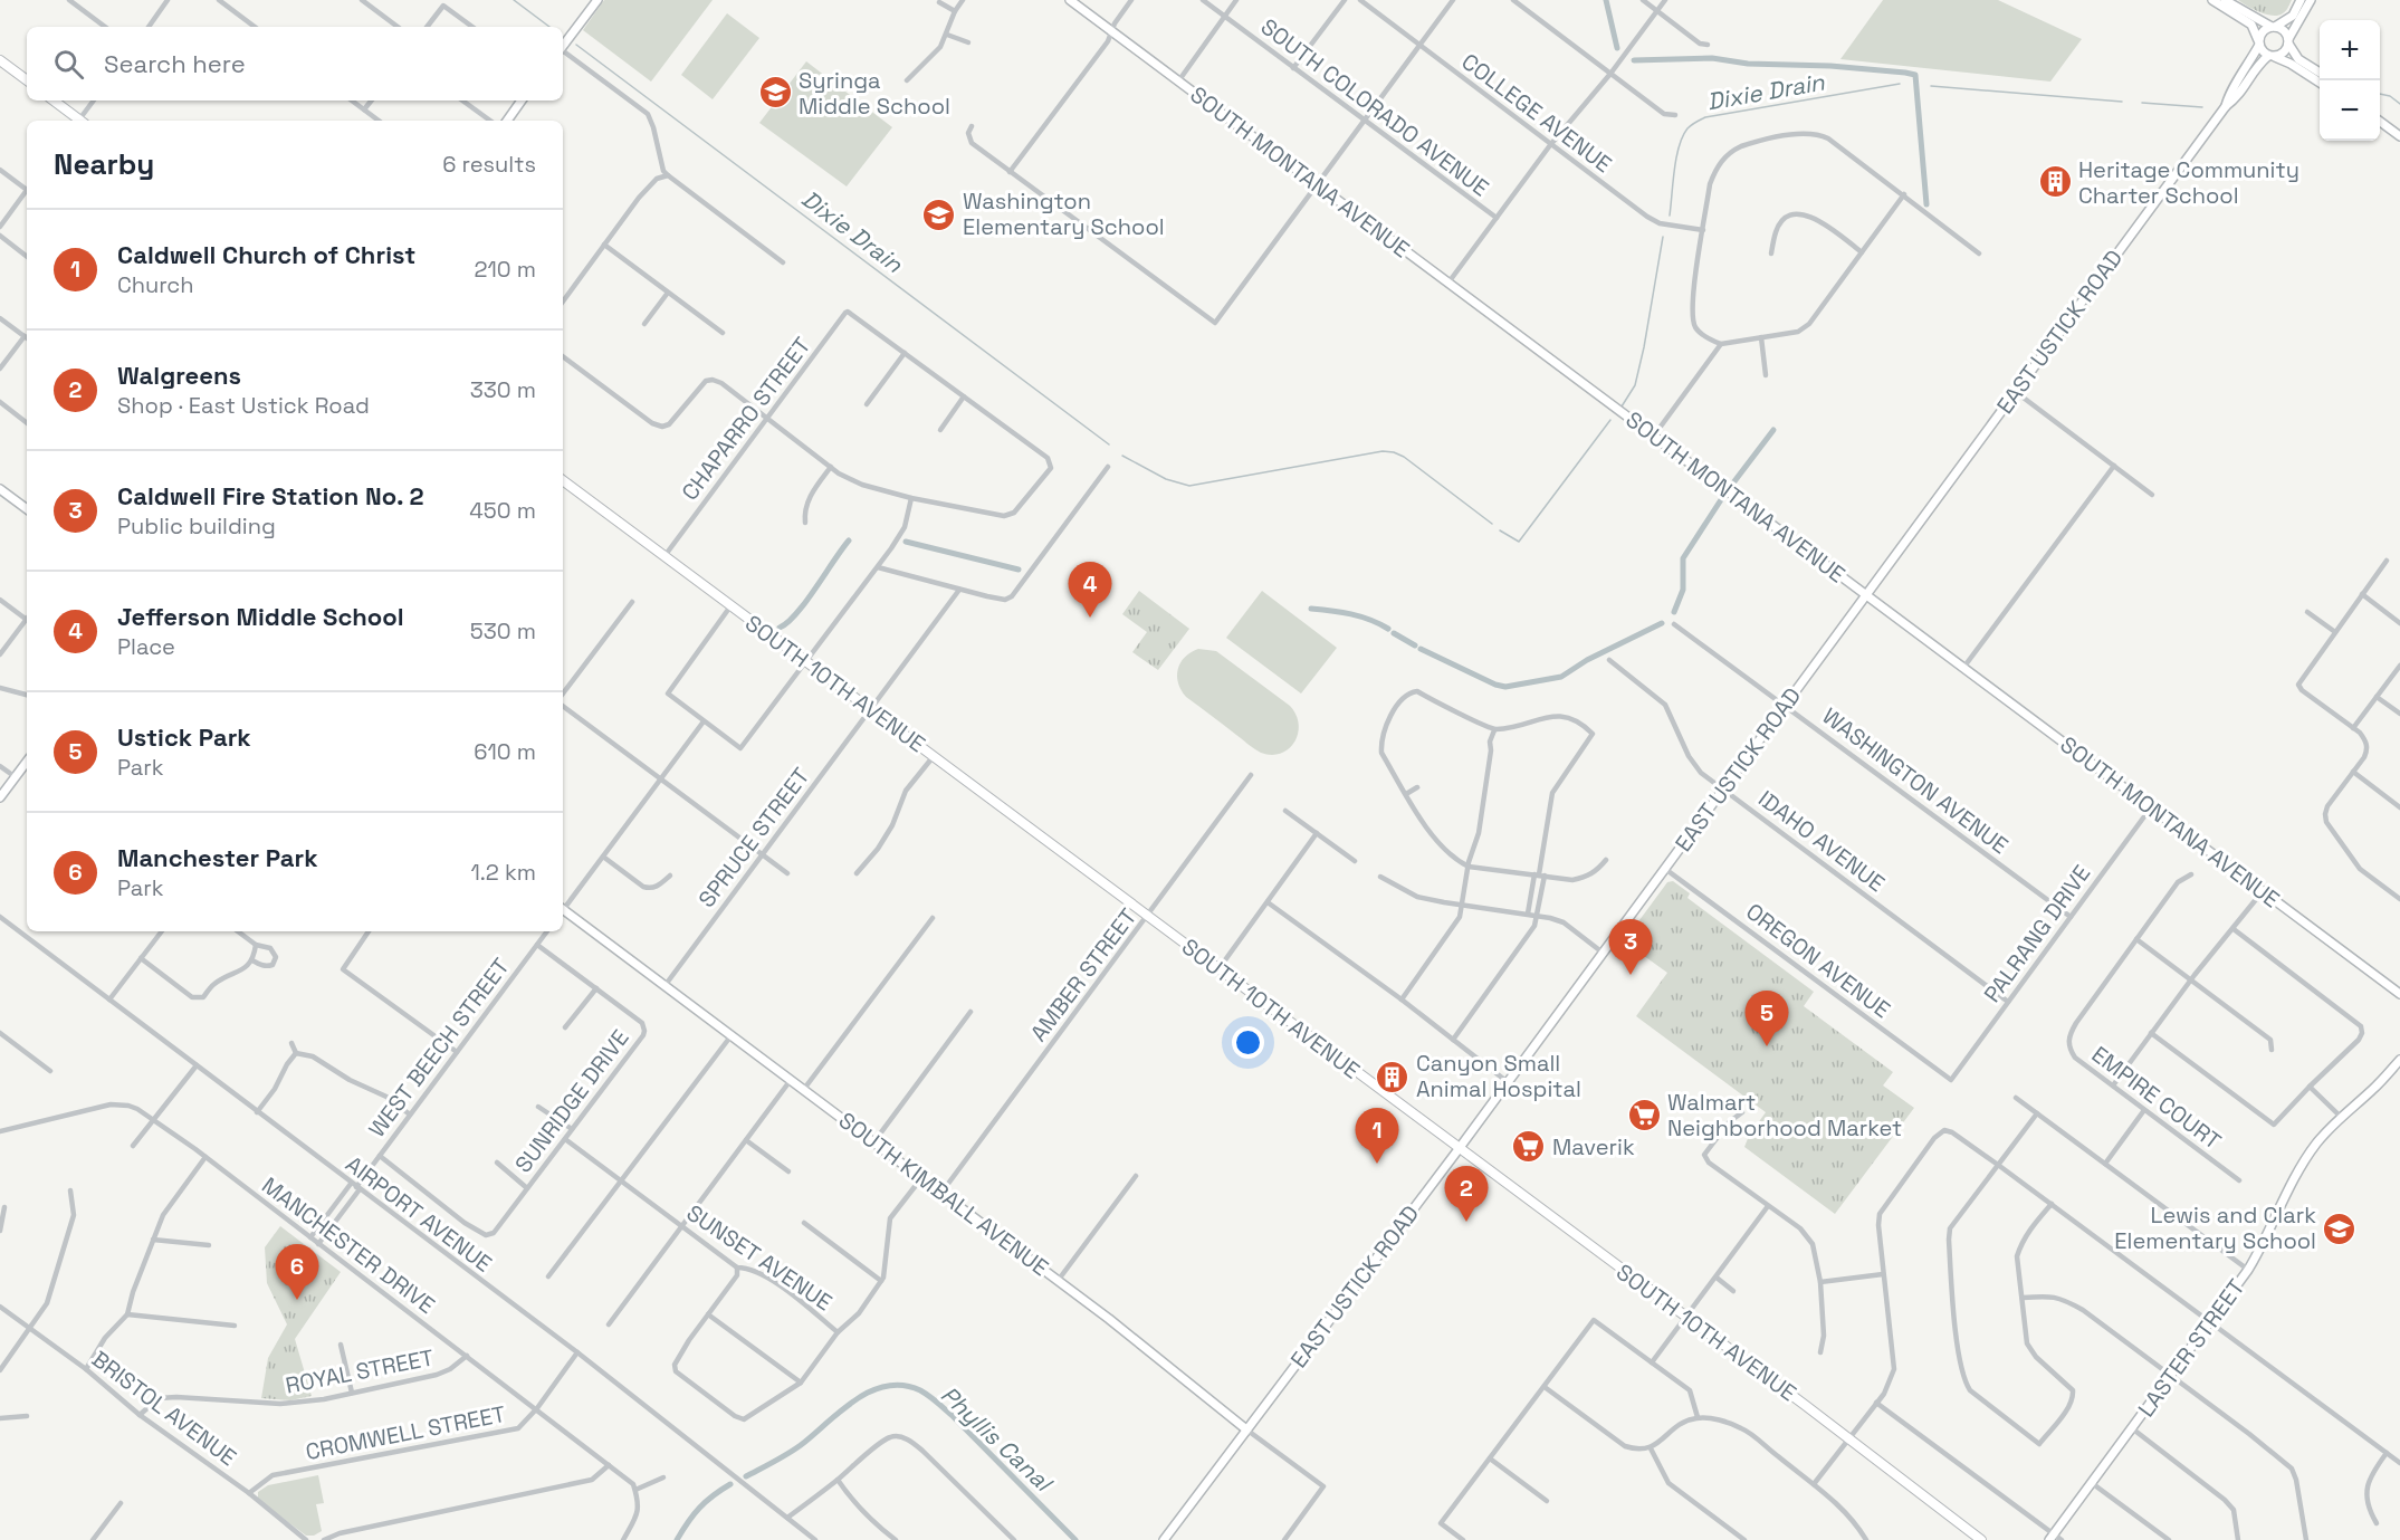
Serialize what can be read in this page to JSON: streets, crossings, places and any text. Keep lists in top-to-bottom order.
{
  "streets": {
    "main road": ["SOUTH 10TH AVENUE"],
    "street": [
      "SOUTH COLORADO AVENUE",
      "COLLEGE AVENUE",
      "SOUTH MONTANA AVENUE",
      "EAST USTICK ROAD",
      "CHAPARRO STREET",
      "WASHINGTON AVENUE",
      "SPRUCE STREET",
      "IDAHO AVENUE",
      "PALRANG DRIVE",
      "OREGON AVENUE",
      "AMBER STREET",
      "WEST BEECH STREET",
      "EMPIRE COURT",
      "SUNRIDGE DRIVE",
      "SOUTH KIMBALL AVENUE",
      "AIRPORT AVENUE",
      "MANCHESTER DRIVE",
      "SUNSET AVENUE",
      "LASTER STREET",
      "ROYAL STREET",
      "BRISTOL AVENUE",
      "CROMWELL STREET"
    ]
  },
  "crossings": [
    ["SOUTH MONTANA AVENUE", "EAST USTICK ROAD"],
    ["SOUTH MONTANA AVENUE", "PALRANG DRIVE"],
    ["EAST USTICK ROAD", "SOUTH 10TH AVENUE"],
    ["EAST USTICK ROAD", "WASHINGTON AVENUE"],
    ["EAST USTICK ROAD", "IDAHO AVENUE"],
    ["EAST USTICK ROAD", "OREGON AVENUE"],
    ["EAST USTICK ROAD", "SOUTH KIMBALL AVENUE"],
    ["CHAPARRO STREET", "SOUTH 10TH AVENUE"],
    ["SOUTH 10TH AVENUE", "SPRUCE STREET"],
    ["SOUTH 10TH AVENUE", "AMBER STREET"],
    ["WASHINGTON AVENUE", "PALRANG DRIVE"],
    ["SPRUCE STREET", "SOUTH KIMBALL AVENUE"],
    ["IDAHO AVENUE", "PALRANG DRIVE"],
    ["PALRANG DRIVE", "OREGON AVENUE"],
    ["AMBER STREET", "SOUTH KIMBALL AVENUE"],
    ["WEST BEECH STREET", "SUNRIDGE DRIVE"],
    ["WEST BEECH STREET", "AIRPORT AVENUE"],
    ["WEST BEECH STREET", "MANCHESTER DRIVE"],
    ["SUNRIDGE DRIVE", "SUNSET AVENUE"],
    ["AIRPORT AVENUE", "CROMWELL STREET"],
    ["MANCHESTER DRIVE", "ROYAL STREET"],
    ["MANCHESTER DRIVE", "CROMWELL STREET"],
    ["ROYAL STREET", "BRISTOL AVENUE"],
    ["BRISTOL AVENUE", "CROMWELL STREET"]
  ],
  "water": ["Dixie Drain", "Phyllis Canal"],
  "places": {
    "school or university": ["Syringa Middle School", "Washington Elementary School", "Lewis and Clark Elementary School"],
    "building": ["Heritage Community Charter School", "Canyon Small Animal Hospital"],
    "supermarket": ["Walmart Neighborhood Market", "Maverik"]
  },
  "page": {
    "map_buttons": ["+", "−"],
    "search": "Search here",
    "heading": ["Nearby", "6 results"],
    "list": [
      {
        "mark": "1",
        "name": "Caldwell Church of Christ",
        "note": "Church",
        "value": "210 m"
      },
      {
        "mark": "2",
        "name": "Walgreens",
        "note": "Shop · East Ustick Road",
        "value": "330 m"
      },
      {
        "mark": "3",
        "name": "Caldwell Fire Station No. 2",
        "note": "Public building",
        "value": "450 m"
      },
      {
        "mark": "4",
        "name": "Jefferson Middle School",
        "note": "Place",
        "value": "530 m"
      },
      {
        "mark": "5",
        "name": "Ustick Park",
        "note": "Park",
        "value": "610 m"
      },
      {
        "mark": "6",
        "name": "Manchester Park",
        "note": "Park",
        "value": "1.2 km"
      }
    ],
    "pins": [
      "4",
      "3",
      "5",
      "1",
      "2",
      "6"
    ]
  }
}
